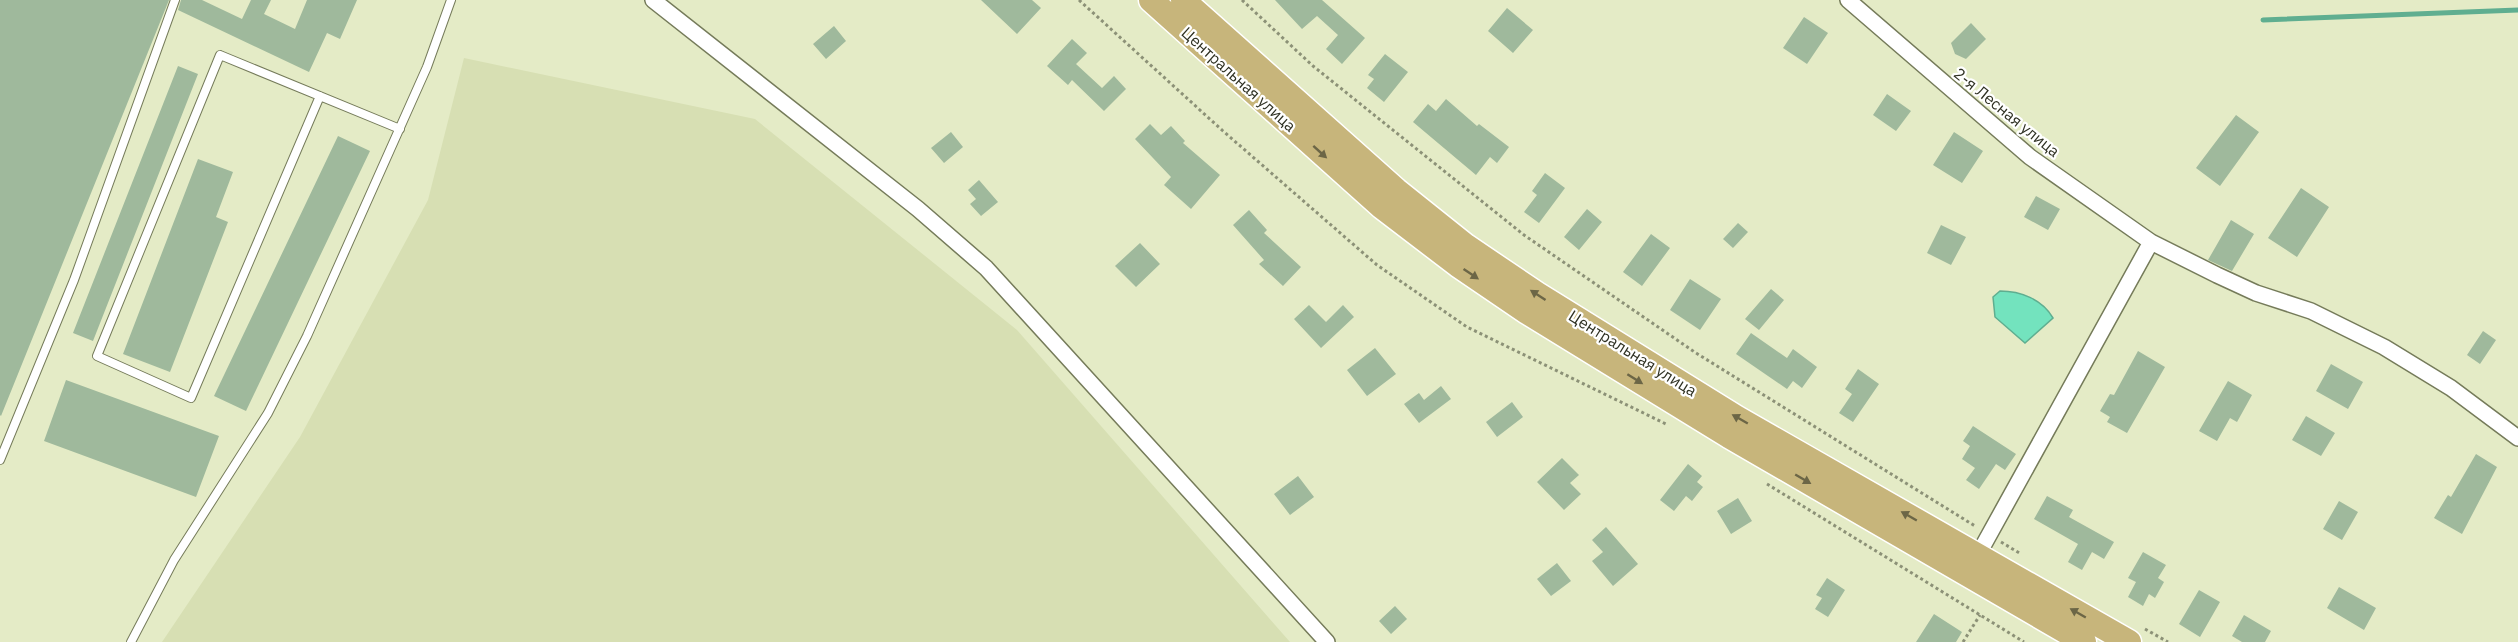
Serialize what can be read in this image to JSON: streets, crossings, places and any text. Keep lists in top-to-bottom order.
{
  "streets": {
    "main road": ["Центральная улица"],
    "street": ["2-я Лесная улица"]
  }
}
